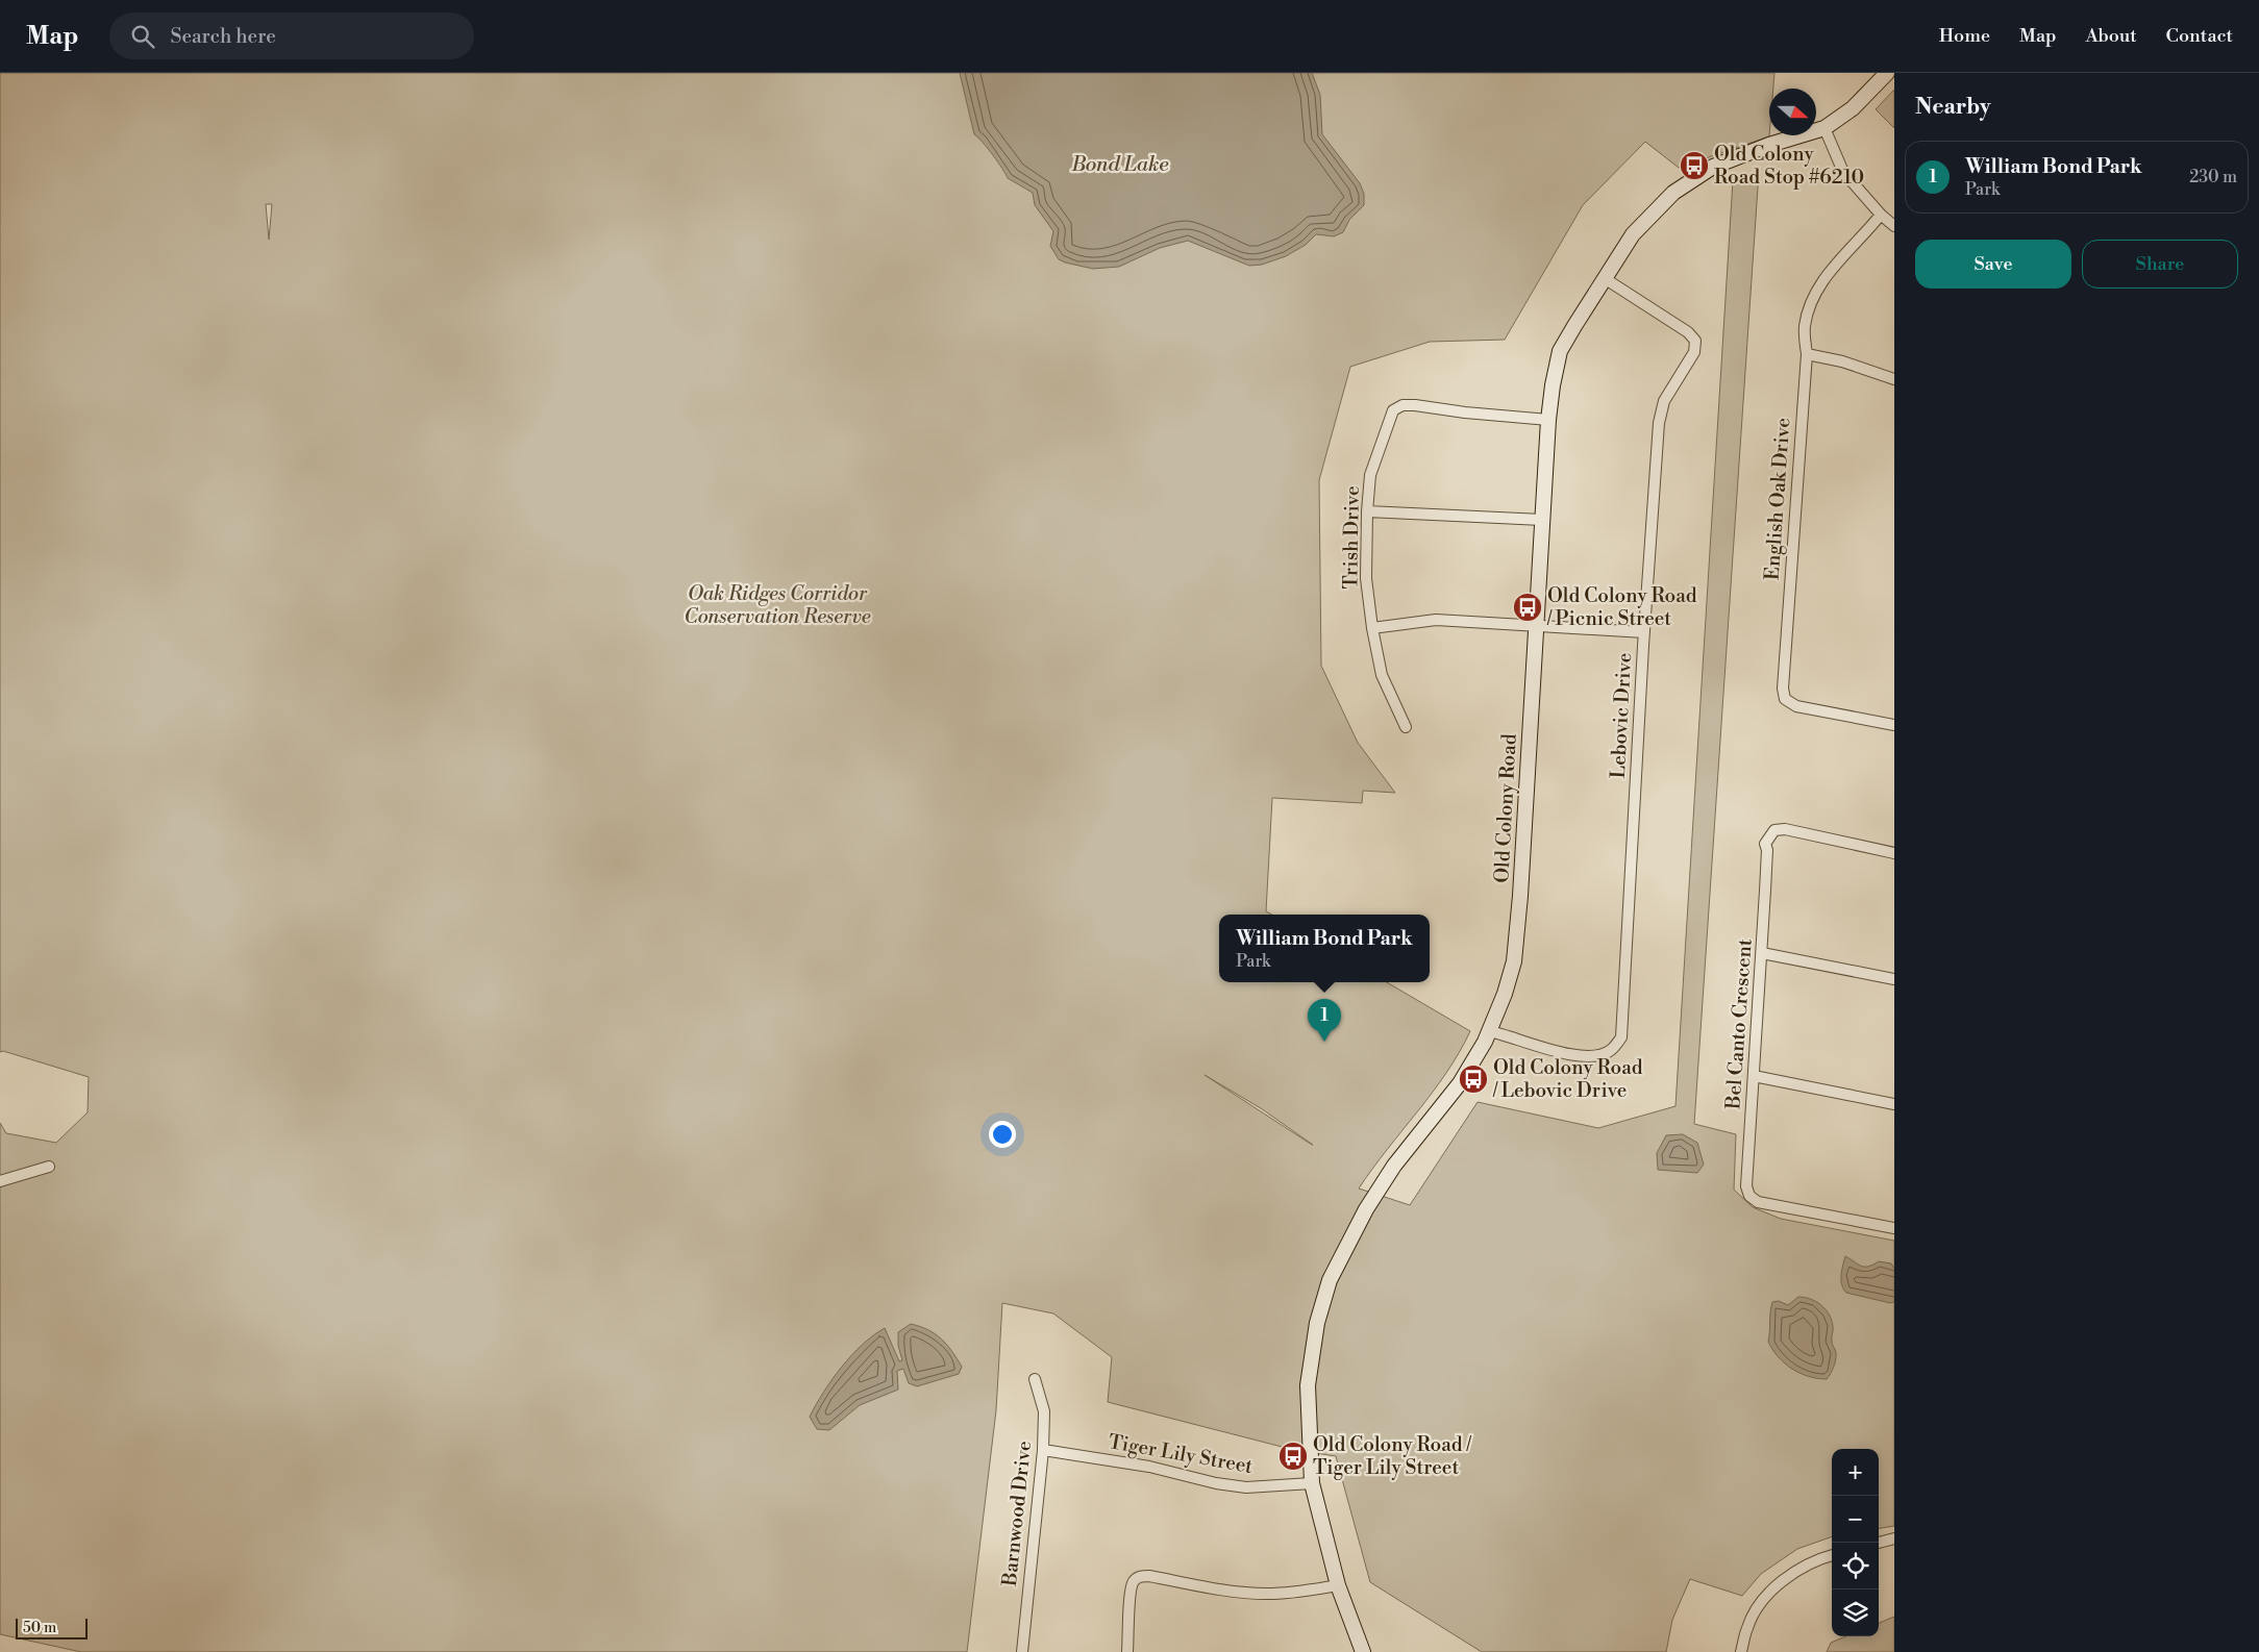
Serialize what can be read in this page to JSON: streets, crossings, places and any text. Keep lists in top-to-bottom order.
{
  "streets": {
    "street": [
      "English Oak Drive",
      "Trish Drive",
      "Lebovic Drive",
      "Old Colony Road",
      "Bel Canto Crescent",
      "Tiger Lily Street",
      "Barnwood Drive"
    ]
  },
  "crossings": [
    ["Trish Drive", "Old Colony Road"],
    ["Lebovic Drive", "Old Colony Road"],
    ["Old Colony Road", "Tiger Lily Street"],
    ["Tiger Lily Street", "Barnwood Drive"]
  ],
  "water": ["Bond Lake"],
  "parks": ["Oak Ridges Corridor Conservation Reserve"],
  "places": {
    "bus stop": [
      "Old Colony Road Stop #6210",
      "Old Colony Road / Picnic Street",
      "Old Colony Road / Lebovic Drive",
      "Old Colony Road / Tiger Lily Street"
    ]
  },
  "scale_bar": "50 m",
  "north": "right",
  "page": {
    "header": "Map",
    "search": "Search here",
    "nav": [
      "Home",
      "Map",
      "About",
      "Contact"
    ],
    "heading": "Nearby",
    "list": [
      {
        "mark": "1",
        "name": "William Bond Park",
        "note": "Park",
        "value": "230 m"
      }
    ],
    "buttons": ["Save", "Share"],
    "popup": ["William Bond Park", "Park"],
    "pins": "1",
    "map_buttons": ["+", "−"],
    "scale": "50 m"
  }
}
